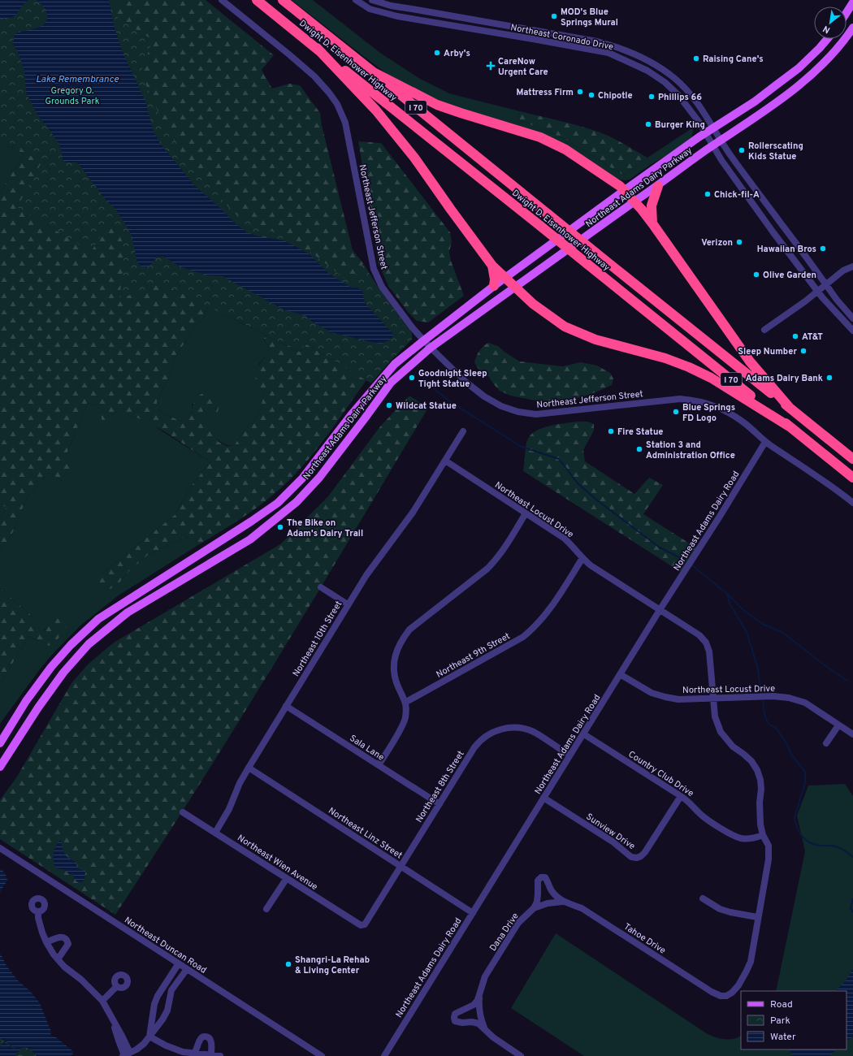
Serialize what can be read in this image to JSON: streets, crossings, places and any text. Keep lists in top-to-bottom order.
{
  "streets": {
    "highway": ["Dwight D. Eisenhower Highway", "I 70"],
    "main road": ["Northeast Adams Dairy Parkway"],
    "street": [
      "Northeast Coronado Drive",
      "Northeast Jefferson Street",
      "Northeast Locust Drive",
      "Northeast Adams Dairy Road",
      "Northeast 10th Street",
      "Northeast 9th Street",
      "Sala Lane",
      "Country Club Drive",
      "Northeast 8th Street",
      "Sunview Drive",
      "Northeast Linz Street",
      "Northeast Wien Avenue",
      "Dana Drive",
      "Tahoe Drive",
      "Northeast Duncan Road"
    ]
  },
  "crossings": [
    ["Northeast Coronado Drive", "Northeast Adams Dairy Parkway"],
    ["Northeast Adams Dairy Parkway", "Northeast Jefferson Street"],
    ["Northeast Jefferson Street", "Northeast Adams Dairy Road"],
    ["Northeast Locust Drive", "Northeast Adams Dairy Road"],
    ["Northeast Locust Drive", "Northeast 10th Street"],
    ["Northeast Locust Drive", "Northeast 9th Street"],
    ["Northeast Locust Drive", "Country Club Drive"],
    ["Northeast Locust Drive", "Tahoe Drive"],
    ["Northeast Adams Dairy Road", "Country Club Drive"],
    ["Northeast Adams Dairy Road", "Northeast 8th Street"],
    ["Northeast Adams Dairy Road", "Sunview Drive"],
    ["Northeast Adams Dairy Road", "Northeast Linz Street"],
    ["Northeast 10th Street", "Sala Lane"],
    ["Northeast 10th Street", "Northeast Linz Street"],
    ["Northeast 10th Street", "Northeast Wien Avenue"],
    ["Sala Lane", "Northeast 8th Street"],
    ["Country Club Drive", "Sunview Drive"],
    ["Northeast 8th Street", "Northeast Linz Street"],
    ["Northeast 8th Street", "Northeast Wien Avenue"],
    ["Dana Drive", "Tahoe Drive"]
  ],
  "water": ["Lake Remembrance"],
  "parks": ["Gregory O. Grounds Park"],
  "places": {
    "other": [
      "MOD's Blue Springs Mural",
      "Arby's",
      "Raising Cane's",
      "Mattress Firm",
      "Chipotle",
      "Phillips 66",
      "Burger King",
      "Rollerscating Kids Statue",
      "Chick-fil-A",
      "Verizon",
      "Hawaiian Bros",
      "Olive Garden",
      "AT&T",
      "Sleep Number",
      "Goodnight Sleep Tight Statue",
      "Adams Dairy Bank",
      "Wildcat Statue",
      "Blue Springs FD Logo",
      "Fire Statue",
      "Station 3 and Administration Office",
      "The Bike on Adam's Dairy Trail",
      "Shangri-La Rehab & Living Center"
    ],
    "health": ["CareNow Urgent Care"]
  },
  "legend": ["Road", "Park", "Water"],
  "north": "bottom left"
}
